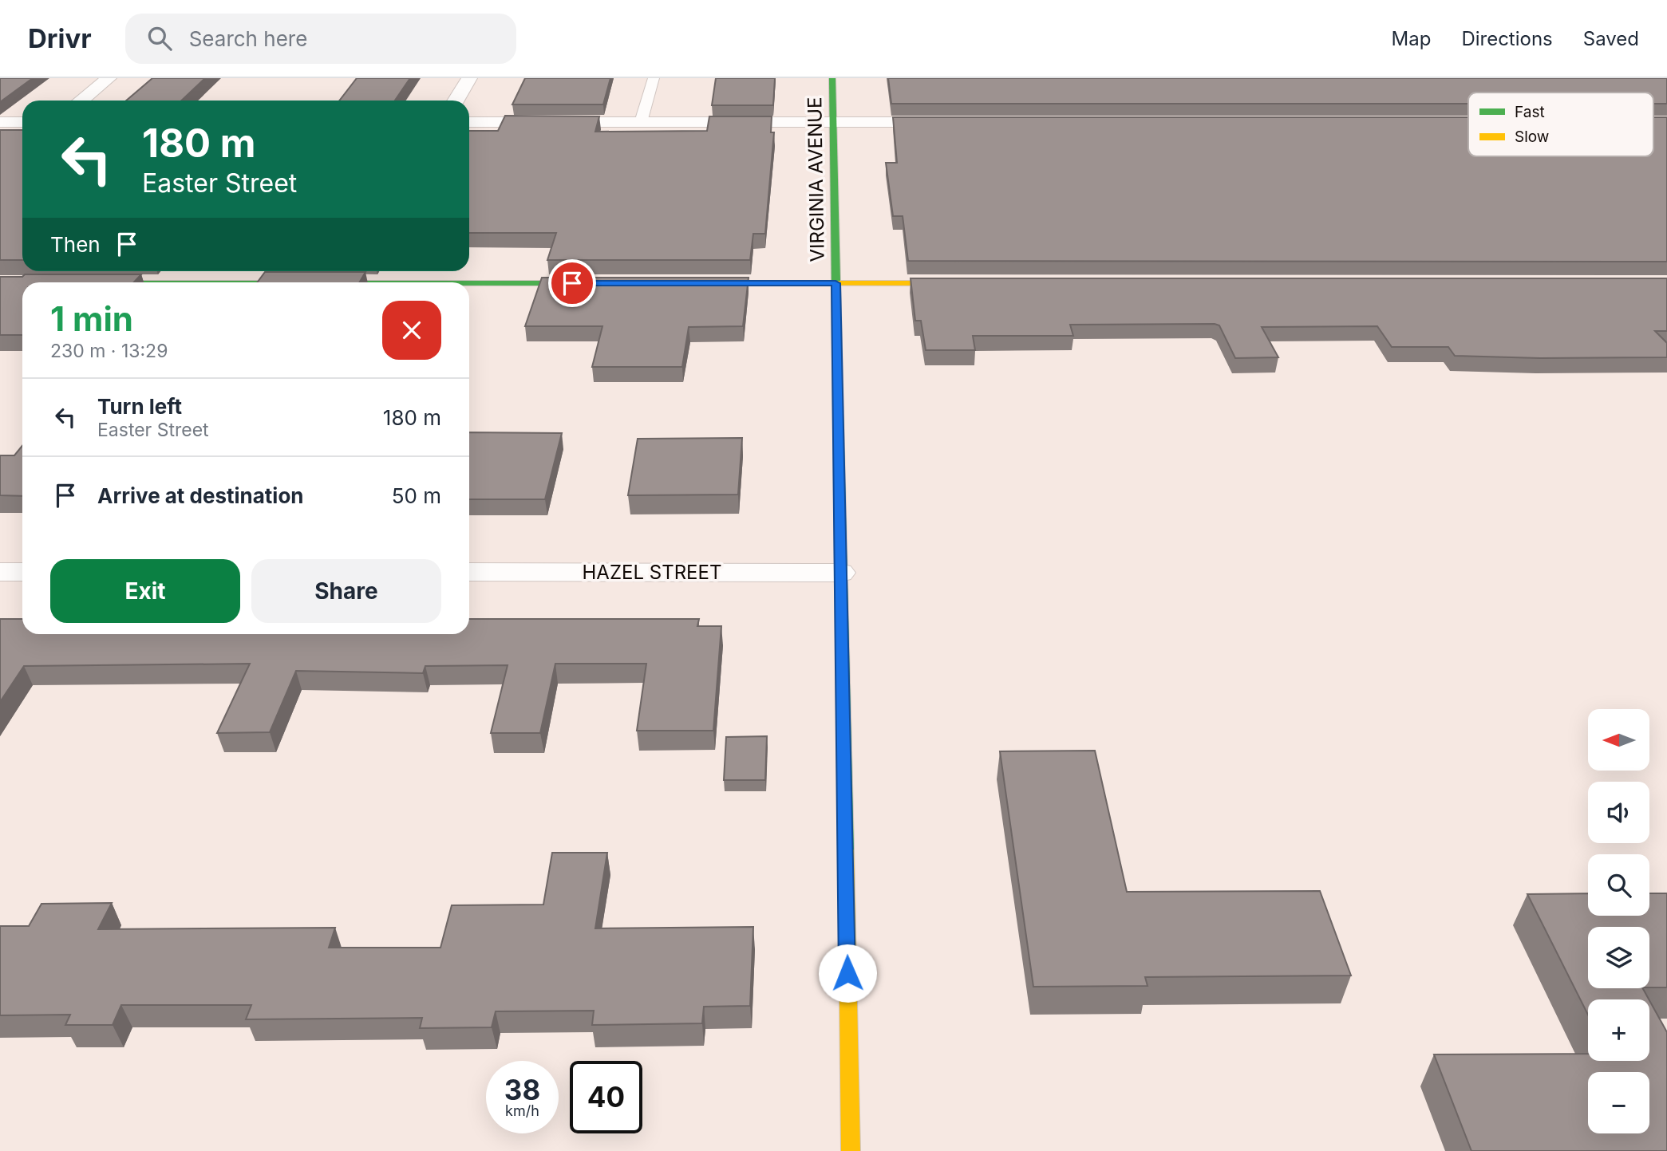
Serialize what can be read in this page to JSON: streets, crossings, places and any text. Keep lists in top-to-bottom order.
{
  "streets": {
    "street": ["VIRGINIA AVENUE", "HAZEL STREET"]
  },
  "crossings": [
    ["VIRGINIA AVENUE", "HAZEL STREET"]
  ],
  "legend": ["Fast", "Slow"],
  "north": "left",
  "page": {
    "header": "Drivr",
    "search": "Search here",
    "nav": ["Map", "Directions", "Saved"],
    "turn": ["180 m", "Easter Street"],
    "then": "Then",
    "heading": ["1 min", "230 m · 13:29"],
    "list": [
      {
        "name": "Turn left",
        "note": "Easter Street",
        "value": "180 m"
      },
      {
        "name": "Arrive at destination",
        "value": "50 m"
      }
    ],
    "buttons": ["Exit", "Share"],
    "map_buttons": ["+", "−"],
    "speed": "38 km/h",
    "limit": "40"
  }
}
